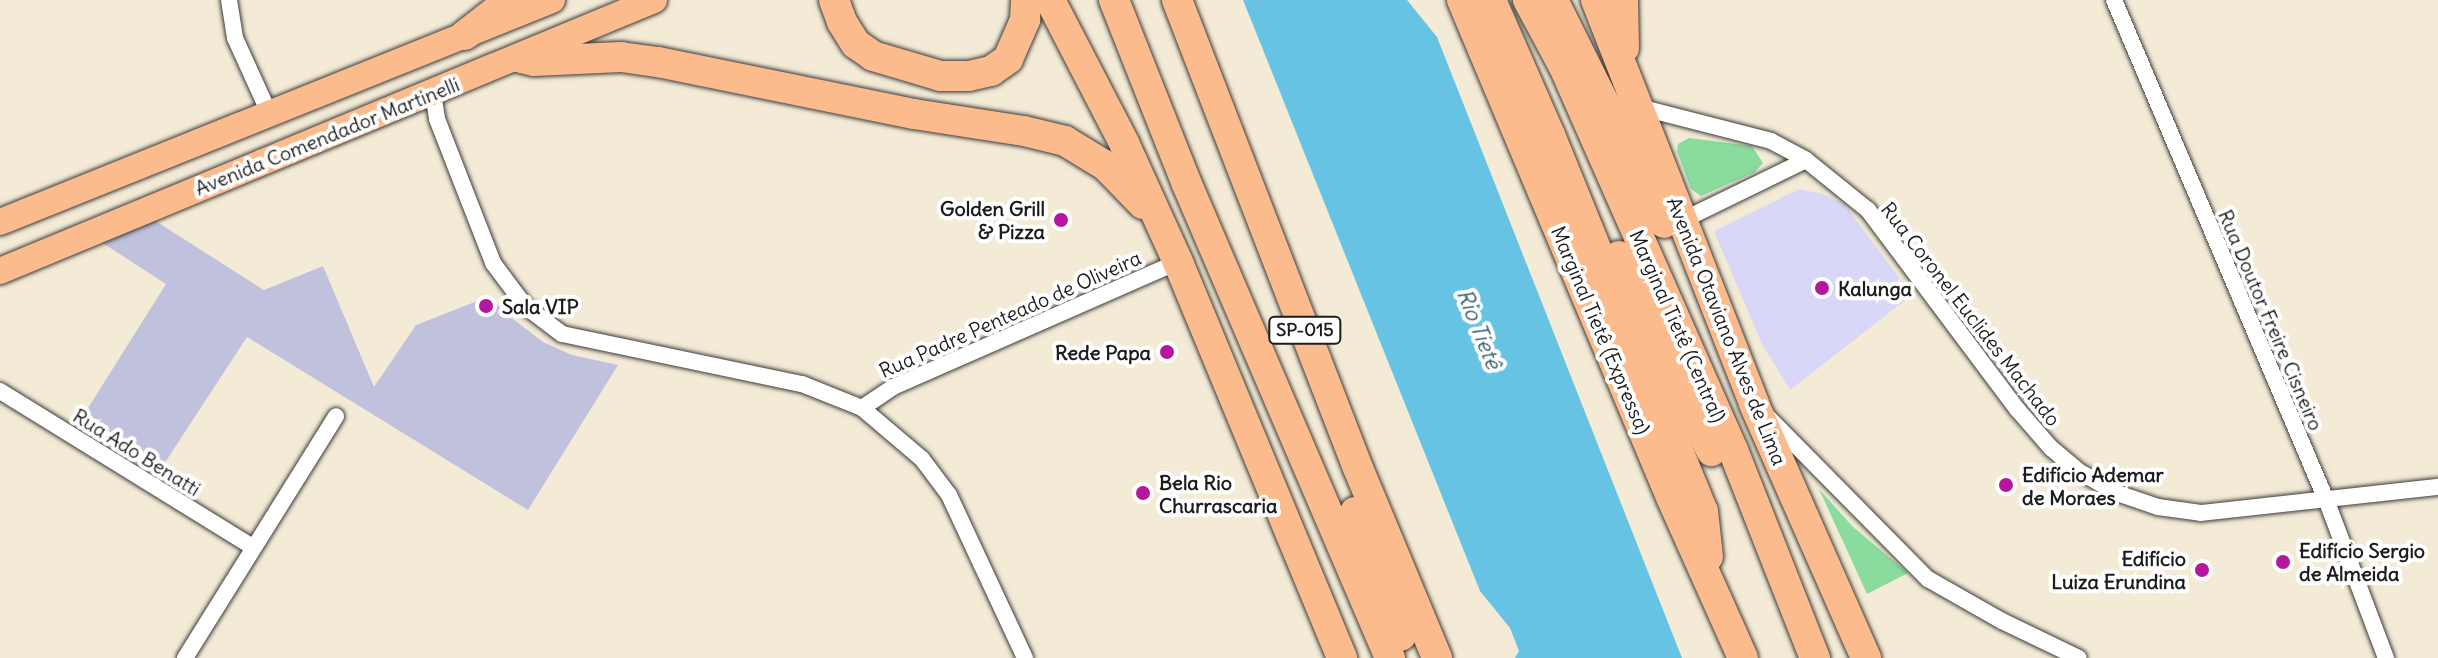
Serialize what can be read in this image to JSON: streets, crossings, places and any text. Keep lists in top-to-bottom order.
{
  "streets": {
    "highway": [
      "Marginal Tietê (Central)",
      "SP-015",
      "Marginal Tietê (Expressa)",
      "Avenida Otaviano Alves de Lima"
    ],
    "main road": ["Avenida Comendador Martinelli"],
    "street": [
      "Rua Padre Penteado de Oliveira",
      "Rua Coronel Euclides Machado",
      "Rua Doutor Freire Cisneiro",
      "Rua Ado Benatti"
    ]
  },
  "crossings": [
    ["Rua Coronel Euclides Machado", "Rua Doutor Freire Cisneiro"],
    ["Rua Coronel Euclides Machado", "Avenida Otaviano Alves de Lima"]
  ],
  "water": ["Rio Tietê"],
  "places": [
    "Golden Grill & Pizza",
    "Kalunga",
    "Sala VIP",
    "Rede Papa",
    "Edifício Ademar de Moraes",
    "Bela Rio Churrascaria",
    "Edifício Sergio de Almeida",
    "Edifício Luiza Erundina"
  ]
}
